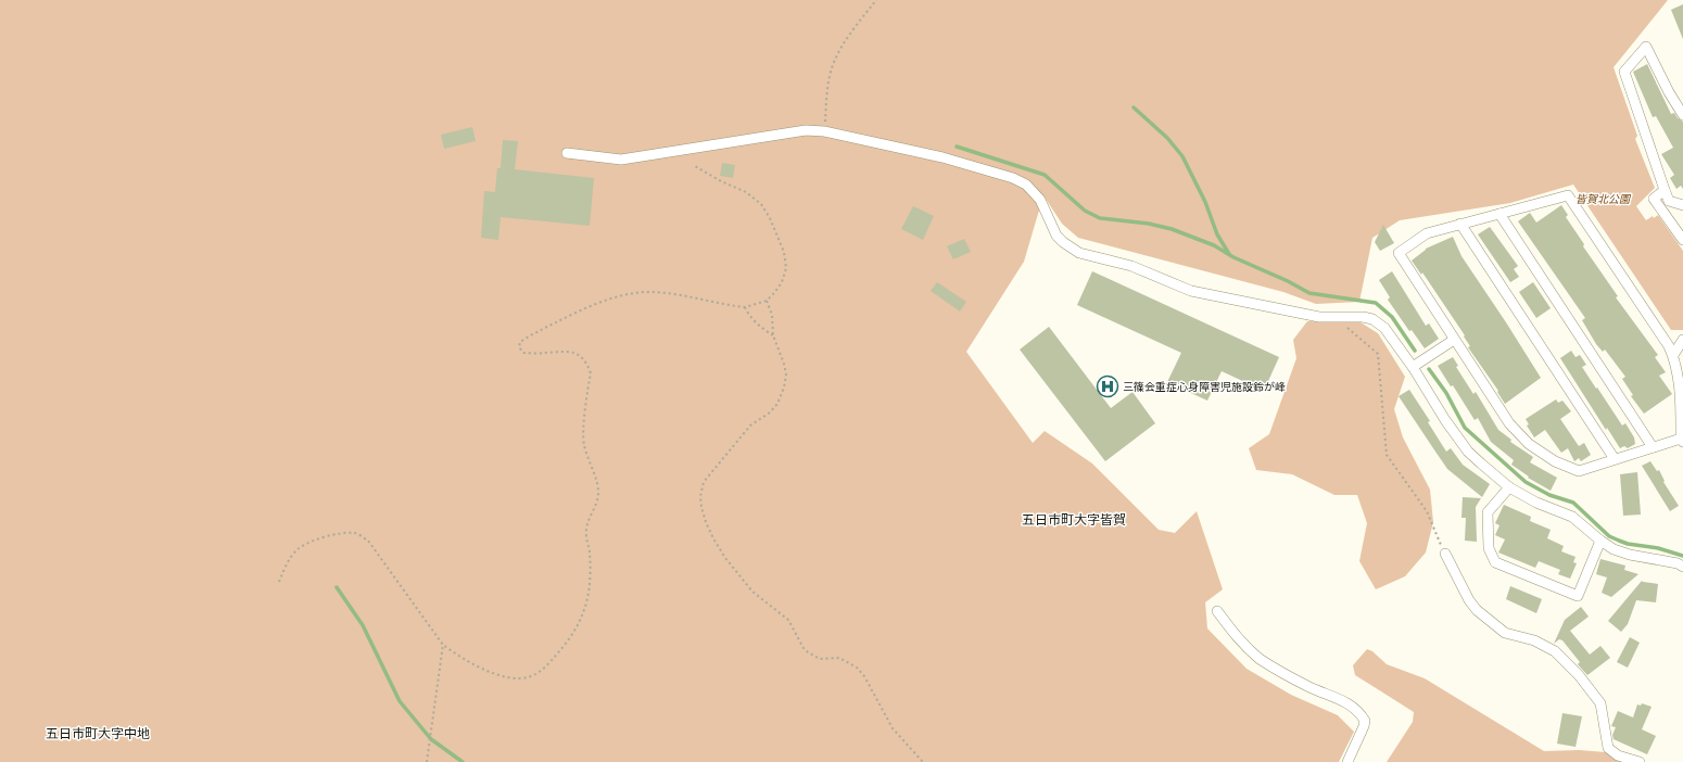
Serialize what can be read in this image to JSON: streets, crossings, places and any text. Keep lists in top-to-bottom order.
{
  "districts": ["五日市町大字皆賀", "五日市町大字中地"],
  "parks": ["皆賀北公園"],
  "places": {
    "hospital": ["三篠会重症心身障害児施設鈴が峰"]
  }
}
